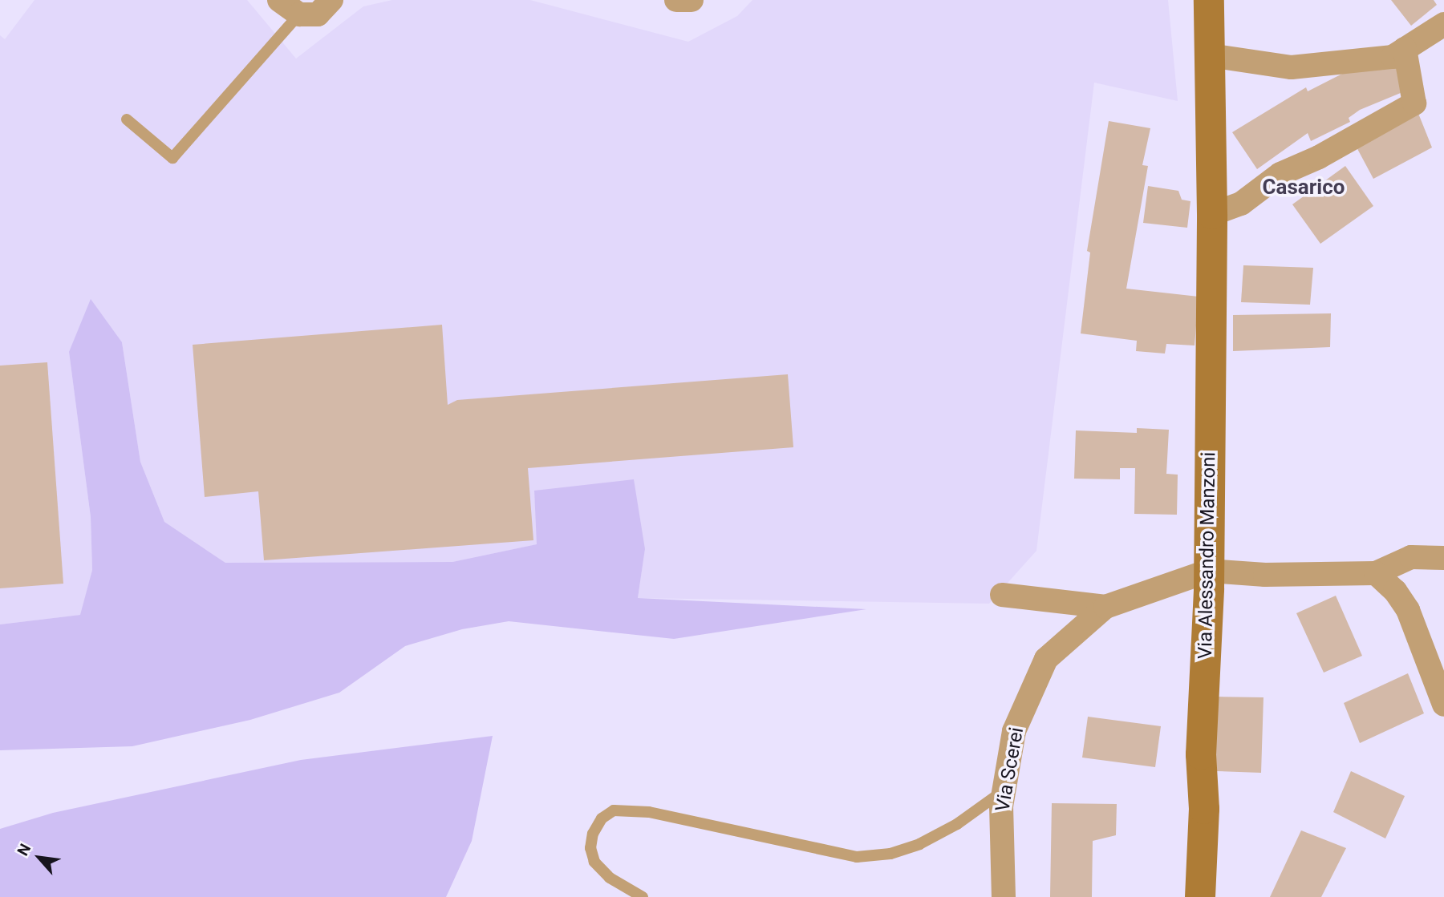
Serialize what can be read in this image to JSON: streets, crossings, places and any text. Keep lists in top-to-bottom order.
{
  "streets": {
    "street": ["Via Alessandro Manzoni", "Via Scerei"]
  },
  "crossings": [
    ["Via Alessandro Manzoni", "Via Scerei"]
  ],
  "districts": ["Casarico"],
  "north": "top left"
}
